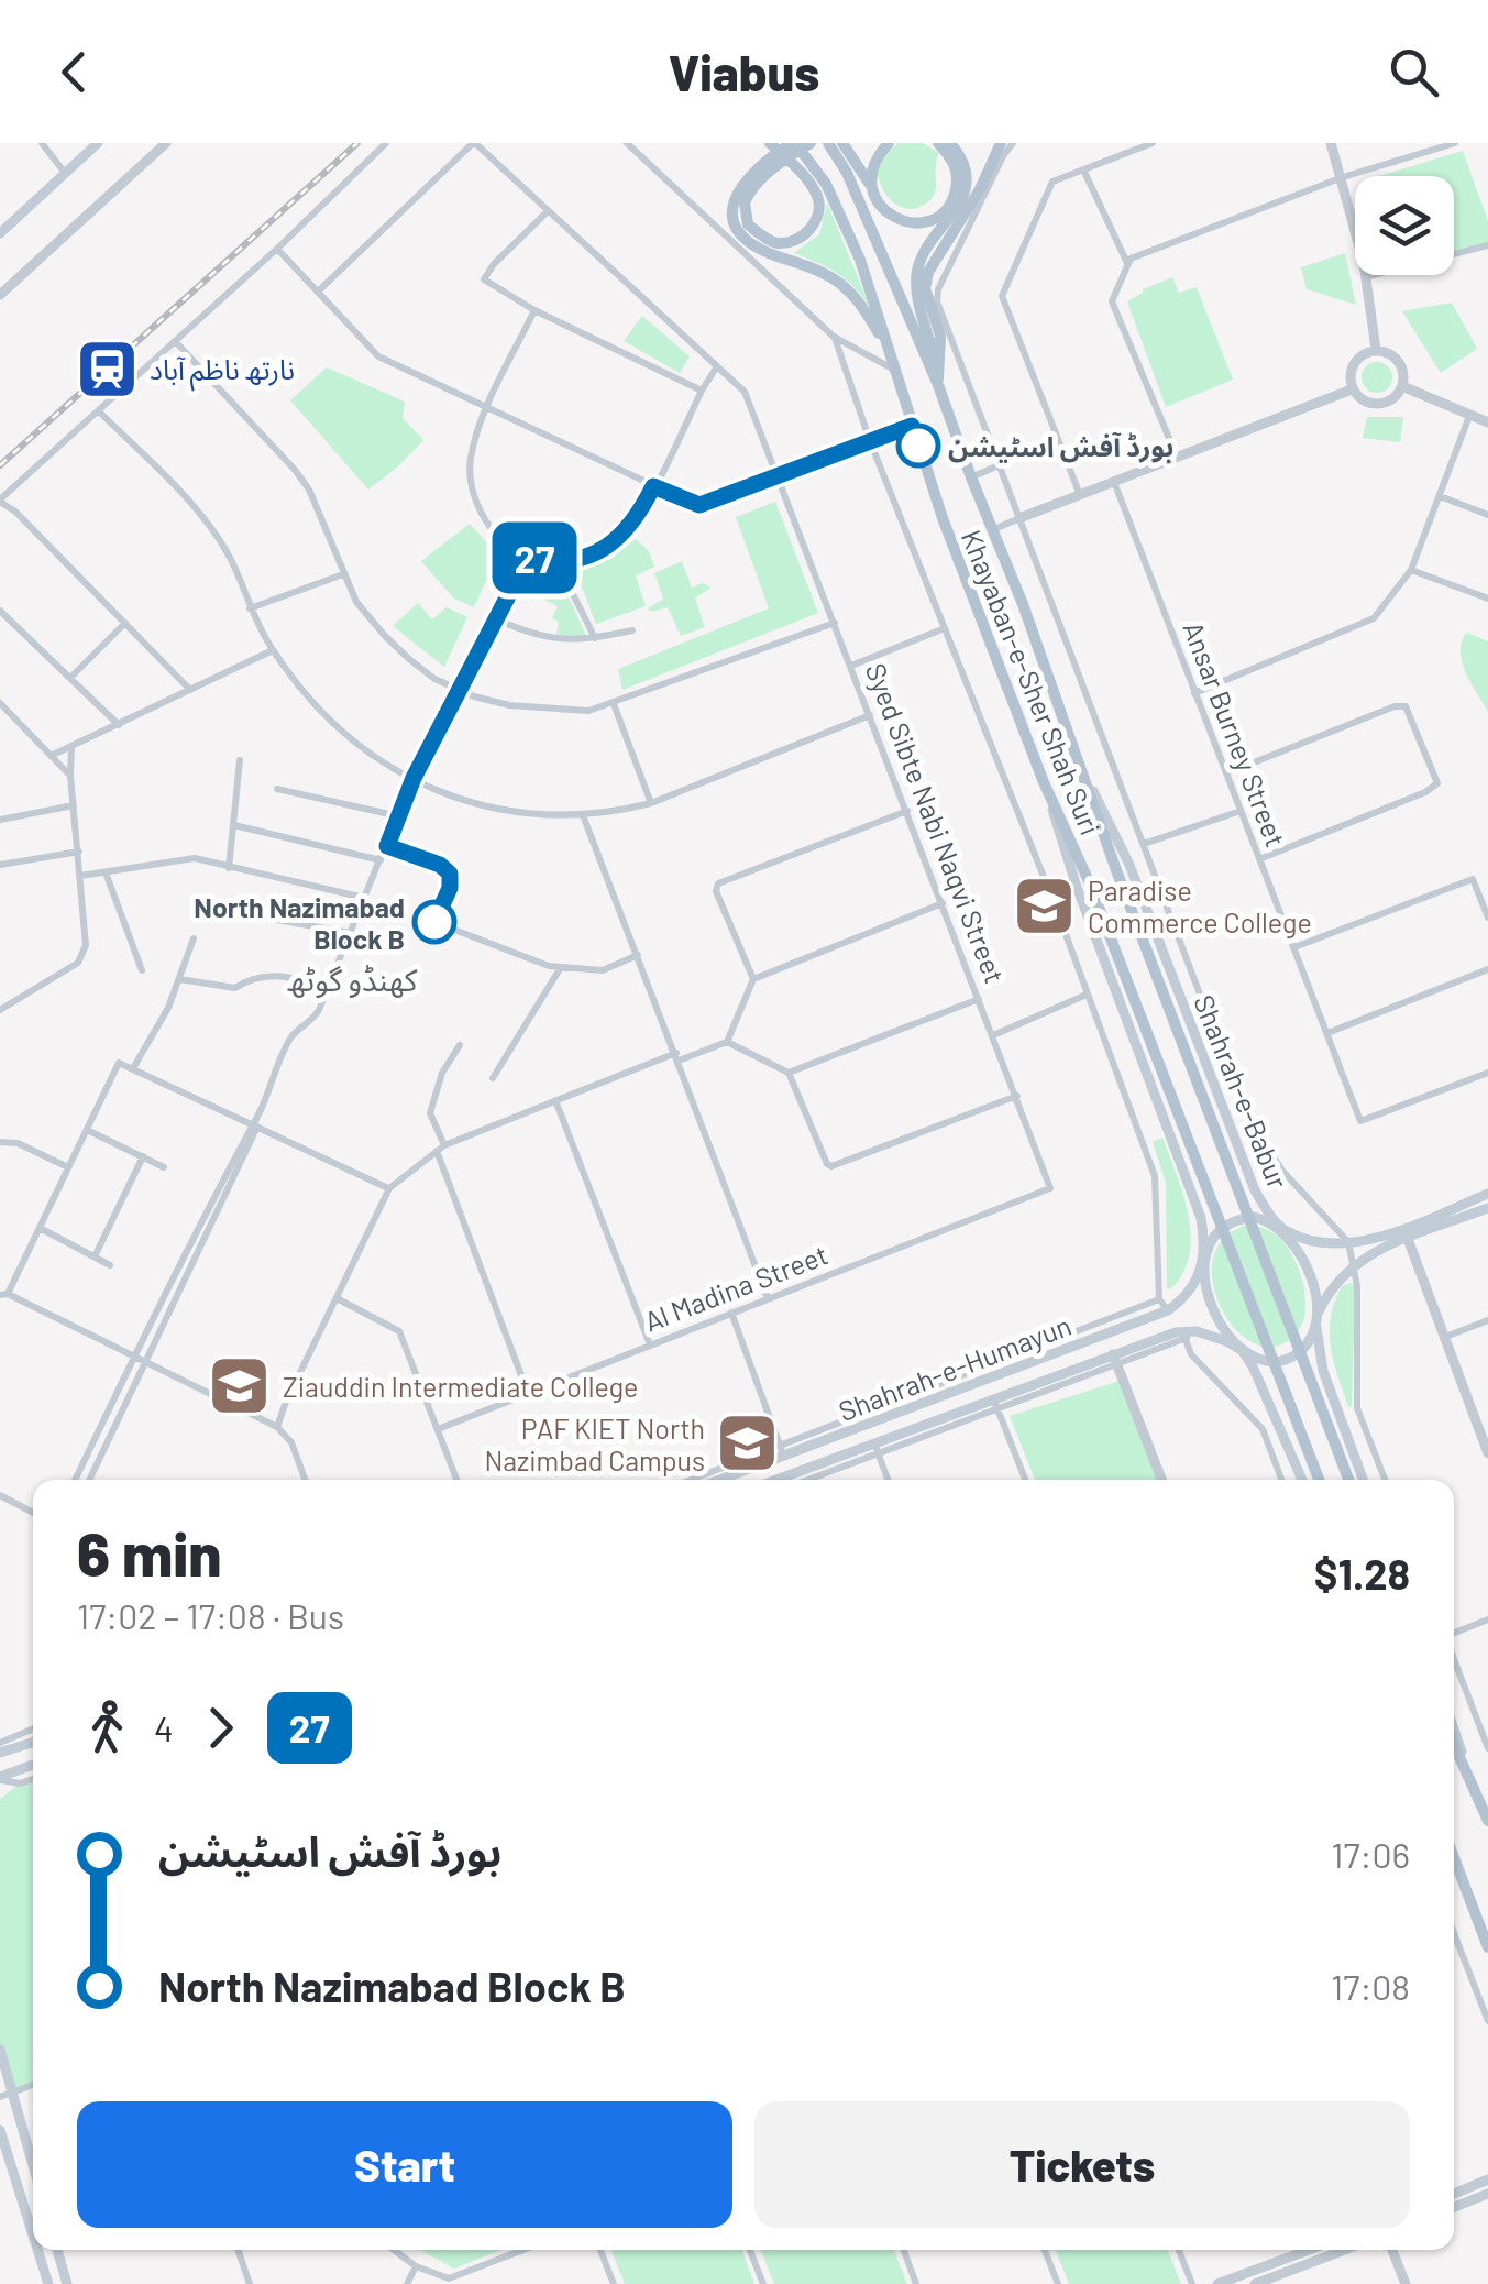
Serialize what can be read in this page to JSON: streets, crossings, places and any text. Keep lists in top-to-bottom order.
{
  "streets": {
    "main road": ["Khayaban-e-Sher Shah Suri", "Shahrah-e-Babur", "Shahrah-e-Humayun"],
    "street": ["Ansar Burney Street", "Syed Sibte Nabi Naqvi Street", "Al Madina Street"]
  },
  "crossings": [
    ["Khayaban-e-Sher Shah Suri", "Shahrah-e-Babur"],
    ["Syed Sibte Nabi Naqvi Street", "Al Madina Street"]
  ],
  "districts": ["کھنڈو گوٹھ"],
  "places": {
    "station": ["نارتھ ناظم آباد"],
    "other": ["بورڈ آفش اسٹیشن", "North Nazimabad Block B"],
    "school or university": ["Paradise Commerce College", "Ziauddin Intermediate College", "PAF KIET North Nazimbad Campus"]
  },
  "lines": ["bus line 27"],
  "page": {
    "header": "Viabus",
    "on_map": "27",
    "heading": ["6 min", "17:02 – 17:08 · Bus", "$1.28"],
    "legs": ["4", "27"],
    "list": [
      {
        "name": "بورڈ آفش اسٹیشن",
        "value": "17:06"
      },
      {
        "name": "North Nazimabad Block B",
        "value": "17:08"
      }
    ],
    "buttons": ["Start", "Tickets"]
  }
}
